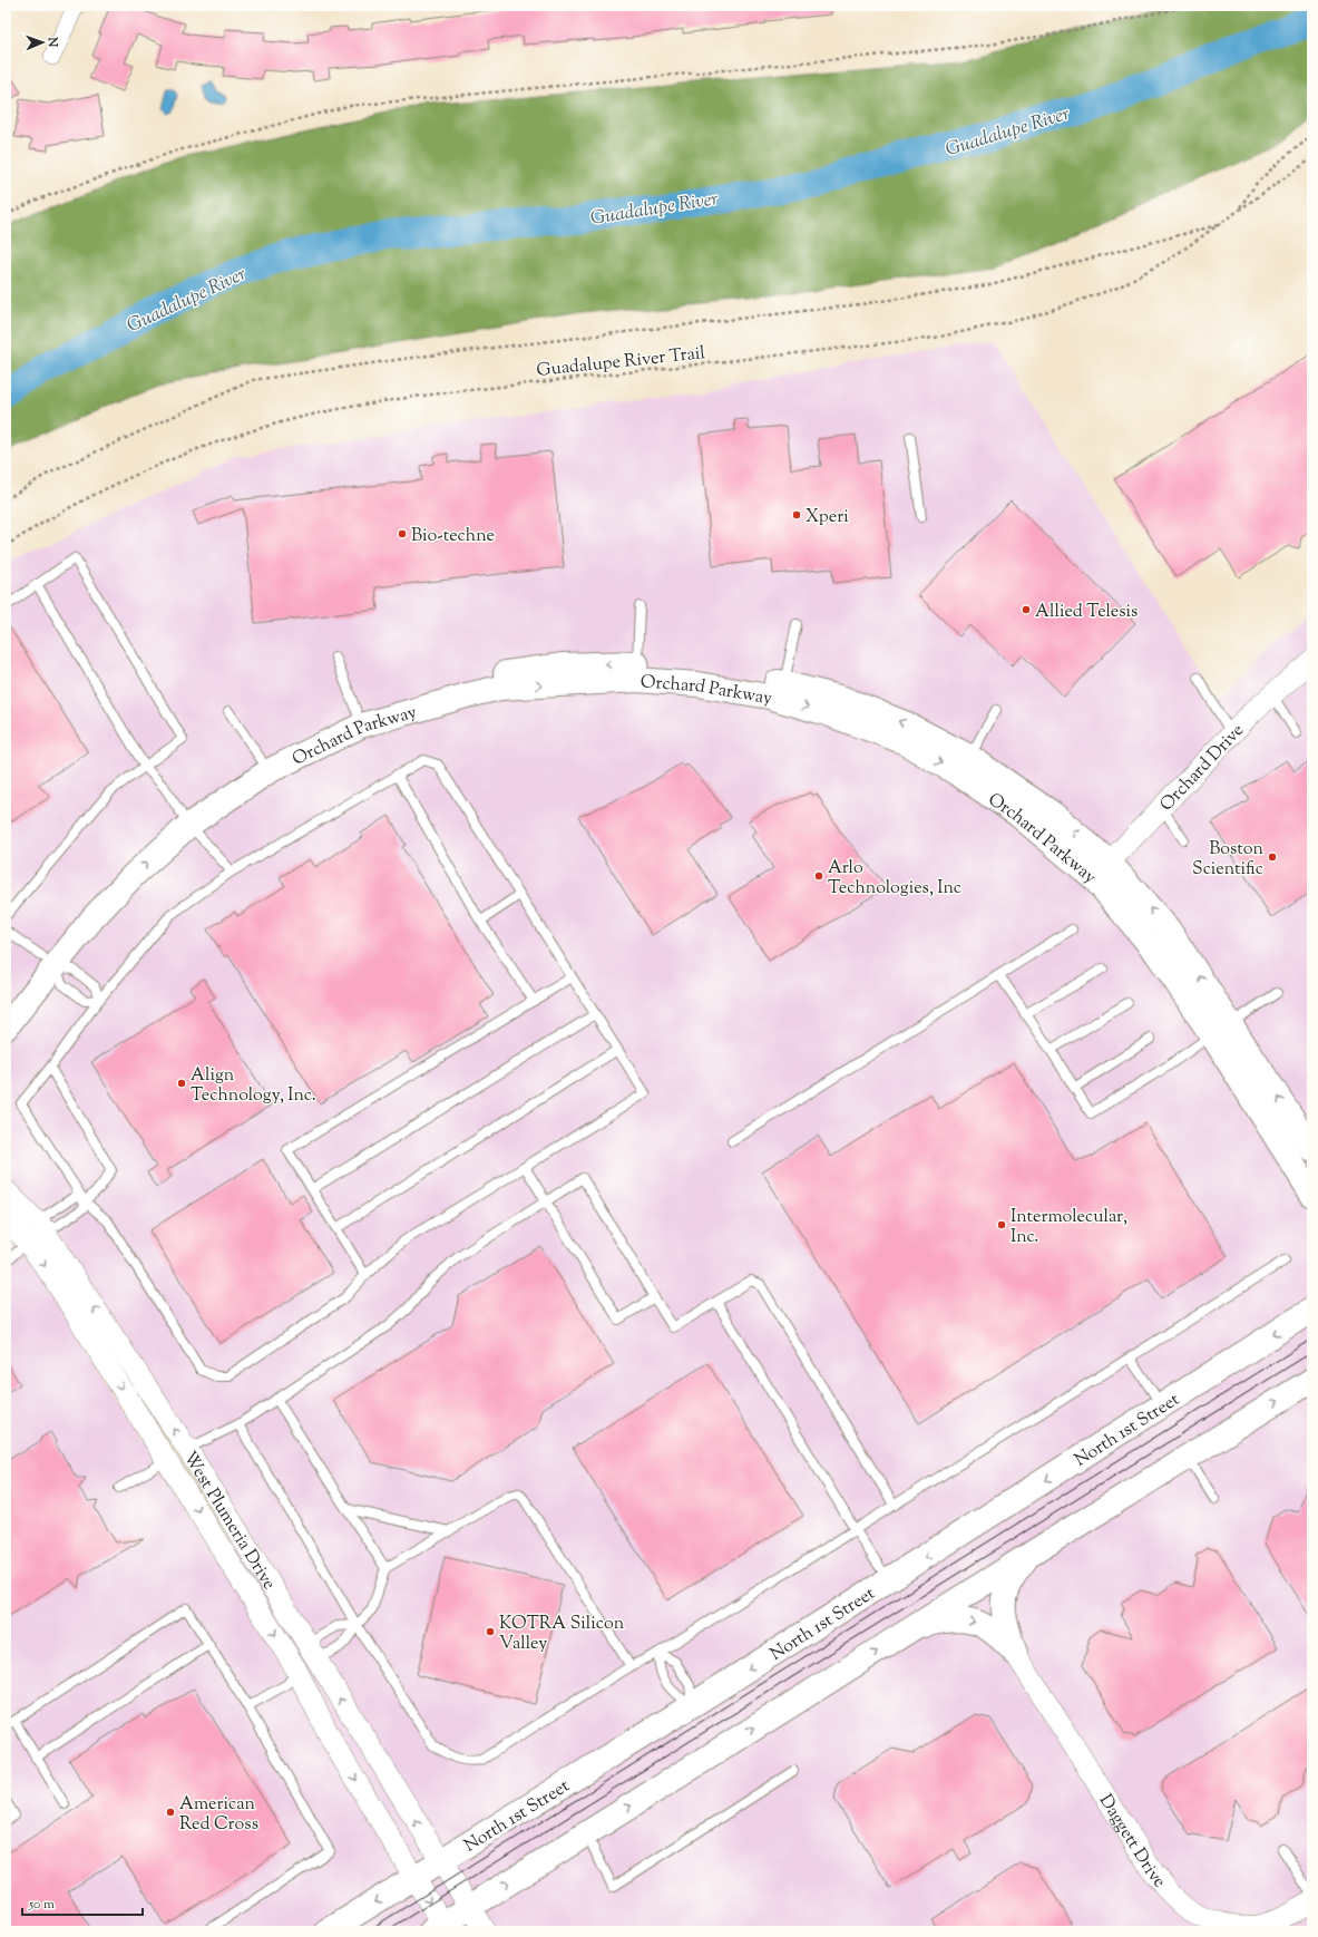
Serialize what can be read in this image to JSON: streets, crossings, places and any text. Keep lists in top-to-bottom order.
{
  "streets": {
    "main road": ["Orchard Parkway", "North 1st Street"],
    "street": ["Orchard Drive", "West Plumeria Drive", "Daggett Drive"],
    "path": ["Guadalupe River Trail"]
  },
  "crossings": [
    ["Orchard Parkway", "Orchard Drive"],
    ["North 1st Street", "West Plumeria Drive"]
  ],
  "water": ["Guadalupe River"],
  "places": [
    "Xperi",
    "Bio-techne",
    "Allied Telesis",
    "Boston Scientific",
    "Arlo Technologies, Inc",
    "Align Technology, Inc.",
    "Intermolecular, Inc.",
    "KOTRA Silicon Valley",
    "American Red Cross"
  ],
  "scale_bar": "50 m",
  "north": "right"
}
